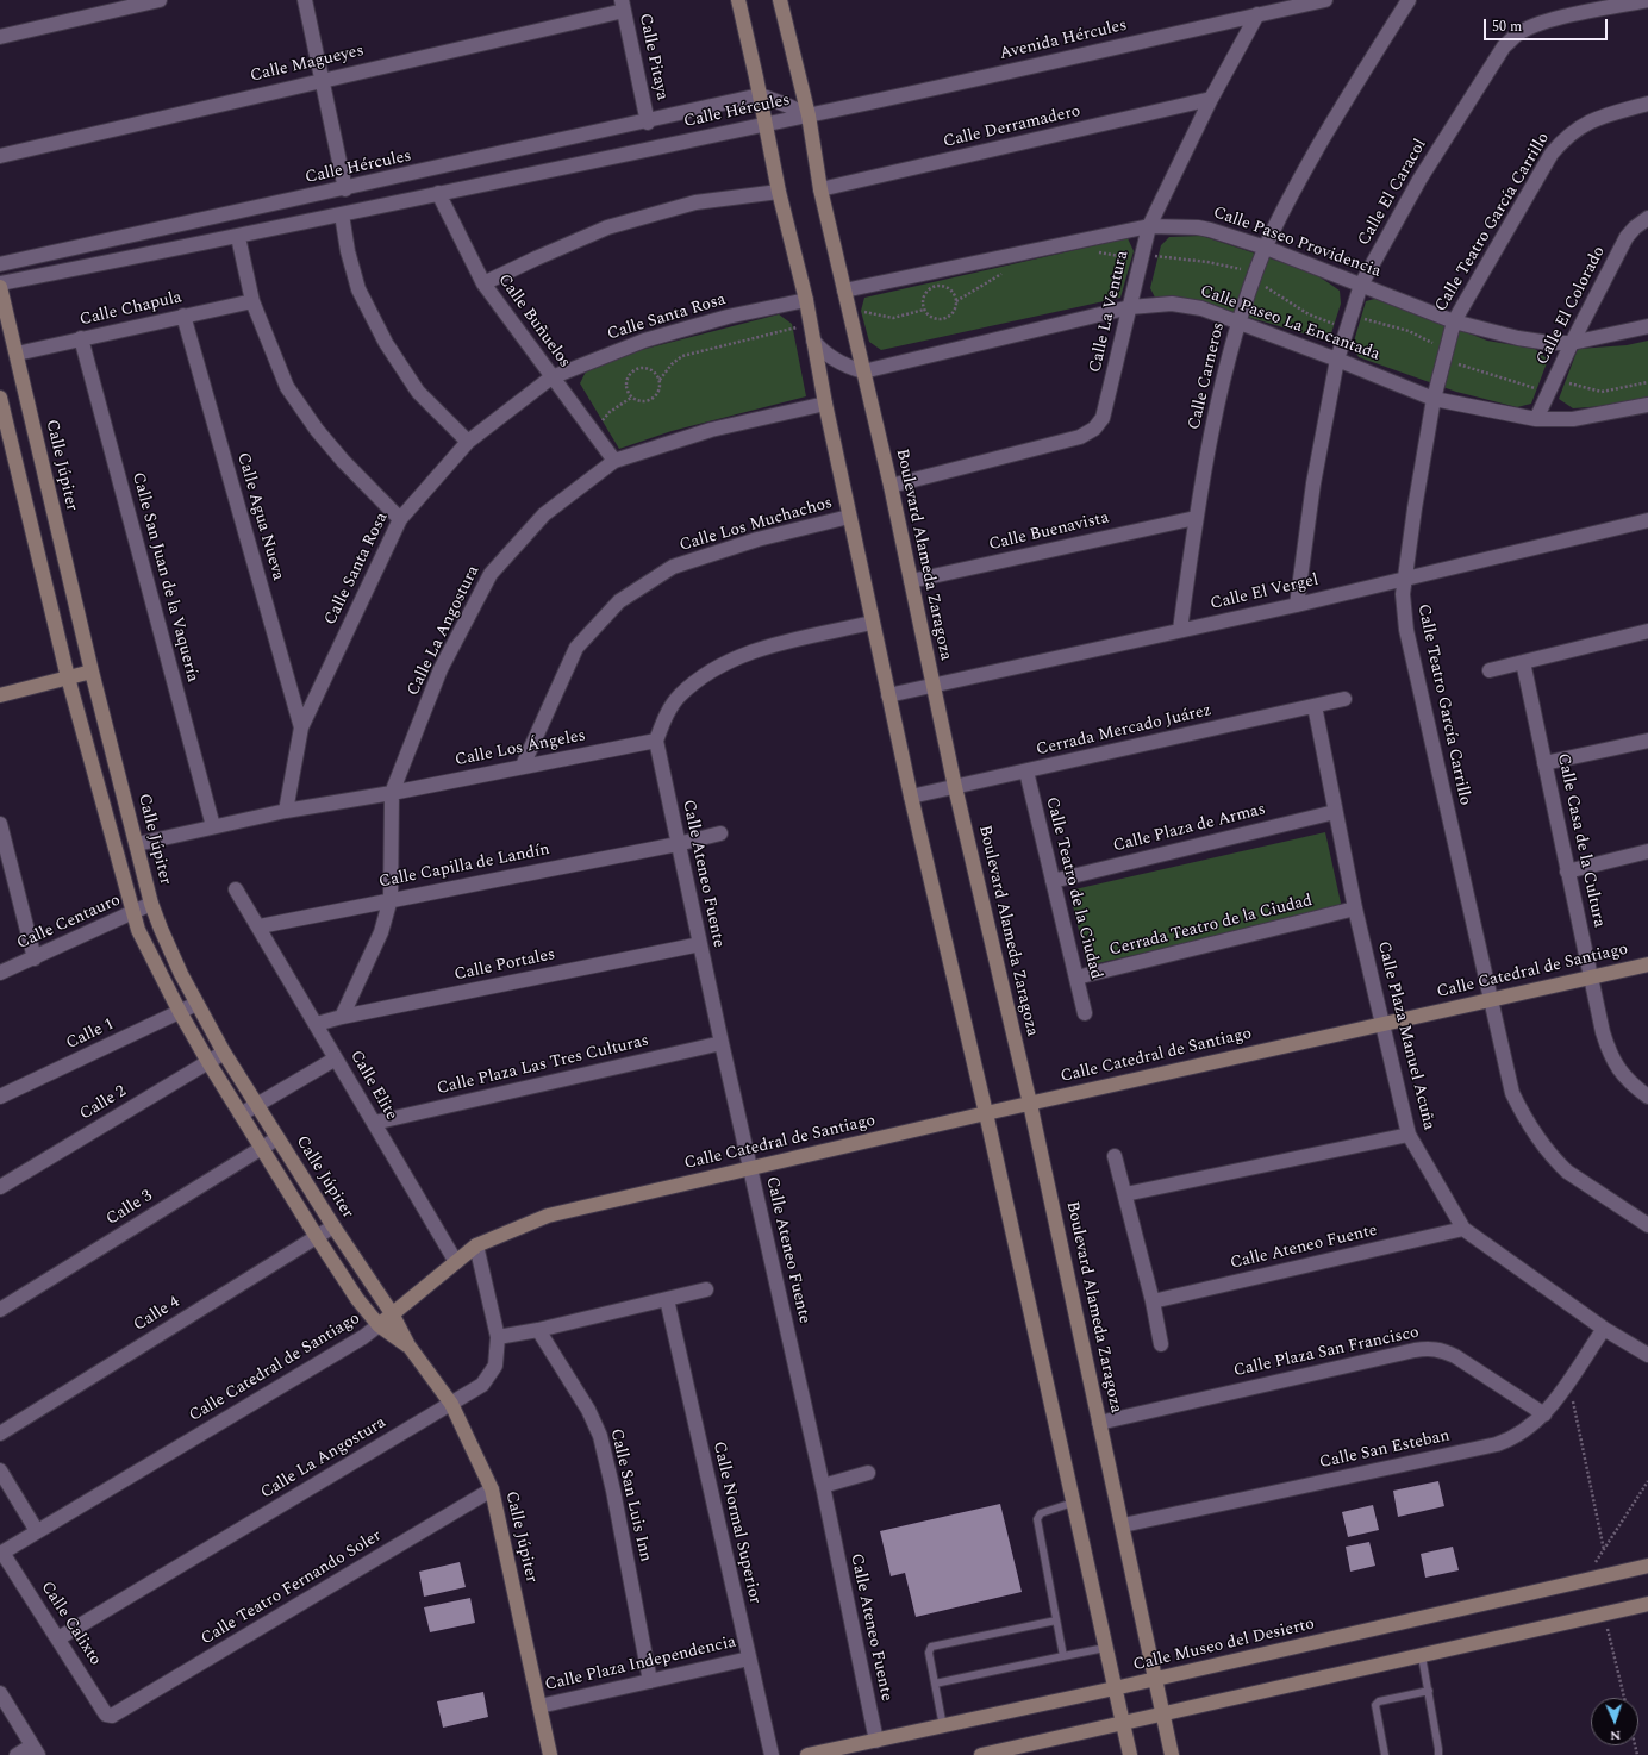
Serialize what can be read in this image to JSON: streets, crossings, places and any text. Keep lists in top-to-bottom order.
{
  "streets": {
    "street": [
      "Avenida Hércules",
      "Calle Pitaya",
      "Calle Magueyes",
      "Calle Hércules",
      "Calle Derramadero",
      "Calle El Caracol",
      "Calle Teatro García Carrillo",
      "Calle Paseo Providencia",
      "Calle El Colorado",
      "Calle Chapula",
      "Calle La Ventura",
      "Calle Santa Rosa",
      "Calle Buñuelos",
      "Calle Paseo La Encantada",
      "Calle Carneros",
      "Calle Júpiter",
      "Calle Agua Nueva",
      "Calle Los Muchachos",
      "Calle Buenavista",
      "Boulevard Alameda Zaragoza",
      "Calle San Juan de la Vaquería",
      "Calle El Vergel",
      "Calle La Angostura",
      "Cerrada Mercado Juárez",
      "Calle Los Ángeles",
      "Calle Plaza de Armas",
      "Calle Casa de la Cultura",
      "Calle Capilla de Landín",
      "Calle Ateneo Fuente",
      "Calle Teatro de la Ciudad",
      "Calle Centauro",
      "Cerrada Teatro de la Ciudad",
      "Calle Portales",
      "Calle Catedral de Santiago",
      "Calle 1",
      "Calle Plaza Manuel Acuña",
      "Calle Plaza Las Tres Culturas",
      "Calle Elite",
      "Calle 2",
      "Calle 3",
      "Calle 4",
      "Calle Plaza San Francisco",
      "Calle San Esteban",
      "Calle San Luis Inn",
      "Calle Normal Superior",
      "Calle Teatro Fernando Soler",
      "Calle Calixto",
      "Calle Museo del Desierto",
      "Calle Plaza Independencia"
    ]
  },
  "crossings": [
    ["Avenida Hércules", "Calle Hércules"],
    ["Avenida Hércules", "Calle La Ventura"],
    ["Avenida Hércules", "Boulevard Alameda Zaragoza"],
    ["Calle Pitaya", "Calle Magueyes"],
    ["Calle Pitaya", "Calle Hércules"],
    ["Calle Hércules", "Calle Buñuelos"],
    ["Calle Hércules", "Calle Júpiter"],
    ["Calle Hércules", "Boulevard Alameda Zaragoza"],
    ["Calle Derramadero", "Calle La Ventura"],
    ["Calle Derramadero", "Boulevard Alameda Zaragoza"],
    ["Calle El Caracol", "Calle Paseo Providencia"],
    ["Calle El Caracol", "Calle Paseo La Encantada"],
    ["Calle El Caracol", "Calle El Vergel"],
    ["Calle Teatro García Carrillo", "Calle Paseo Providencia"],
    ["Calle Teatro García Carrillo", "Calle Paseo La Encantada"],
    ["Calle Teatro García Carrillo", "Calle El Vergel"],
    ["Calle Teatro García Carrillo", "Calle Catedral de Santiago"],
    ["Calle Paseo Providencia", "Calle El Colorado"],
    ["Calle Paseo Providencia", "Calle La Ventura"],
    ["Calle Paseo Providencia", "Calle Carneros"],
    ["Calle Paseo Providencia", "Boulevard Alameda Zaragoza"],
    ["Calle El Colorado", "Calle Paseo La Encantada"],
    ["Calle Chapula", "Calle Júpiter"],
    ["Calle Chapula", "Calle Agua Nueva"],
    ["Calle Chapula", "Calle San Juan de la Vaquería"],
    ["Calle La Ventura", "Calle Paseo La Encantada"],
    ["Calle La Ventura", "Boulevard Alameda Zaragoza"],
    ["Calle Santa Rosa", "Calle Buñuelos"],
    ["Calle Santa Rosa", "Calle Agua Nueva"],
    ["Calle Santa Rosa", "Calle Los Ángeles"],
    ["Calle Buñuelos", "Calle La Angostura"],
    ["Calle Paseo La Encantada", "Calle Carneros"],
    ["Calle Paseo La Encantada", "Boulevard Alameda Zaragoza"],
    ["Calle Carneros", "Calle Buenavista"],
    ["Calle Carneros", "Calle El Vergel"],
    ["Calle Júpiter", "Calle La Angostura"],
    ["Calle Júpiter", "Calle Los Ángeles"],
    ["Calle Júpiter", "Calle Centauro"],
    ["Calle Júpiter", "Calle Catedral de Santiago"],
    ["Calle Júpiter", "Calle 1"],
    ["Calle Júpiter", "Calle 2"],
    ["Calle Júpiter", "Calle 3"],
    ["Calle Júpiter", "Calle 4"],
    ["Calle Júpiter", "Calle Teatro Fernando Soler"],
    ["Calle Júpiter", "Calle Plaza Independencia"],
    ["Calle Los Muchachos", "Calle Los Ángeles"],
    ["Calle Buenavista", "Boulevard Alameda Zaragoza"],
    ["Boulevard Alameda Zaragoza", "Calle El Vergel"],
    ["Boulevard Alameda Zaragoza", "Cerrada Mercado Juárez"],
    ["Boulevard Alameda Zaragoza", "Calle Catedral de Santiago"],
    ["Boulevard Alameda Zaragoza", "Calle Plaza San Francisco"],
    ["Boulevard Alameda Zaragoza", "Calle San Esteban"],
    ["Boulevard Alameda Zaragoza", "Calle Museo del Desierto"],
    ["Calle San Juan de la Vaquería", "Calle Los Ángeles"],
    ["Calle La Angostura", "Calle Los Ángeles"],
    ["Calle La Angostura", "Calle Capilla de Landín"],
    ["Calle La Angostura", "Calle Portales"],
    ["Calle La Angostura", "Calle Catedral de Santiago"],
    ["Calle La Angostura", "Calle Calixto"],
    ["Cerrada Mercado Juárez", "Calle Teatro de la Ciudad"],
    ["Cerrada Mercado Juárez", "Calle Plaza Manuel Acuña"],
    ["Calle Los Ángeles", "Calle Ateneo Fuente"],
    ["Calle Plaza de Armas", "Calle Teatro de la Ciudad"],
    ["Calle Plaza de Armas", "Calle Plaza Manuel Acuña"],
    ["Calle Casa de la Cultura", "Calle Catedral de Santiago"],
    ["Calle Capilla de Landín", "Calle Ateneo Fuente"],
    ["Calle Capilla de Landín", "Calle Elite"],
    ["Calle Ateneo Fuente", "Calle Portales"],
    ["Calle Ateneo Fuente", "Calle Catedral de Santiago"],
    ["Calle Ateneo Fuente", "Calle Plaza Manuel Acuña"],
    ["Calle Ateneo Fuente", "Calle Plaza Las Tres Culturas"],
    ["Calle Ateneo Fuente", "Calle Museo del Desierto"],
    ["Calle Teatro de la Ciudad", "Cerrada Teatro de la Ciudad"],
    ["Cerrada Teatro de la Ciudad", "Calle Plaza Manuel Acuña"],
    ["Calle Portales", "Calle Elite"],
    ["Calle Catedral de Santiago", "Calle Plaza Manuel Acuña"],
    ["Calle Catedral de Santiago", "Calle Elite"],
    ["Calle Catedral de Santiago", "Calle Calixto"],
    ["Calle Plaza Manuel Acuña", "Calle San Esteban"],
    ["Calle Plaza Las Tres Culturas", "Calle Elite"],
    ["Calle Plaza San Francisco", "Calle San Esteban"],
    ["Calle San Luis Inn", "Calle Plaza Independencia"],
    ["Calle Normal Superior", "Calle Plaza Independencia"],
    ["Calle Teatro Fernando Soler", "Calle Calixto"]
  ],
  "scale_bar": "50 m",
  "north": "bottom"
}
